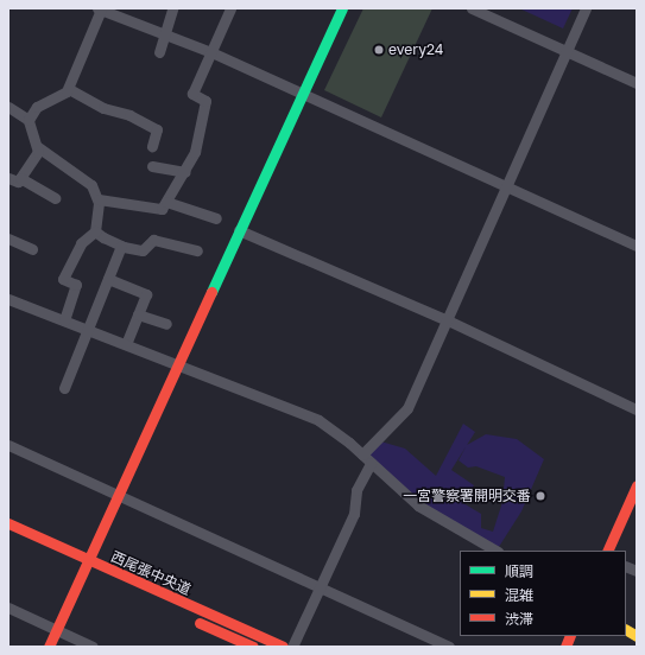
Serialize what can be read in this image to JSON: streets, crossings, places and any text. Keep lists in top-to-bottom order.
{
  "streets": {
    "street": ["西尾張中央道"]
  },
  "places": ["every24", "一宮警察署開明交番"],
  "legend": ["順調", "混雑", "渋滞"]
}
